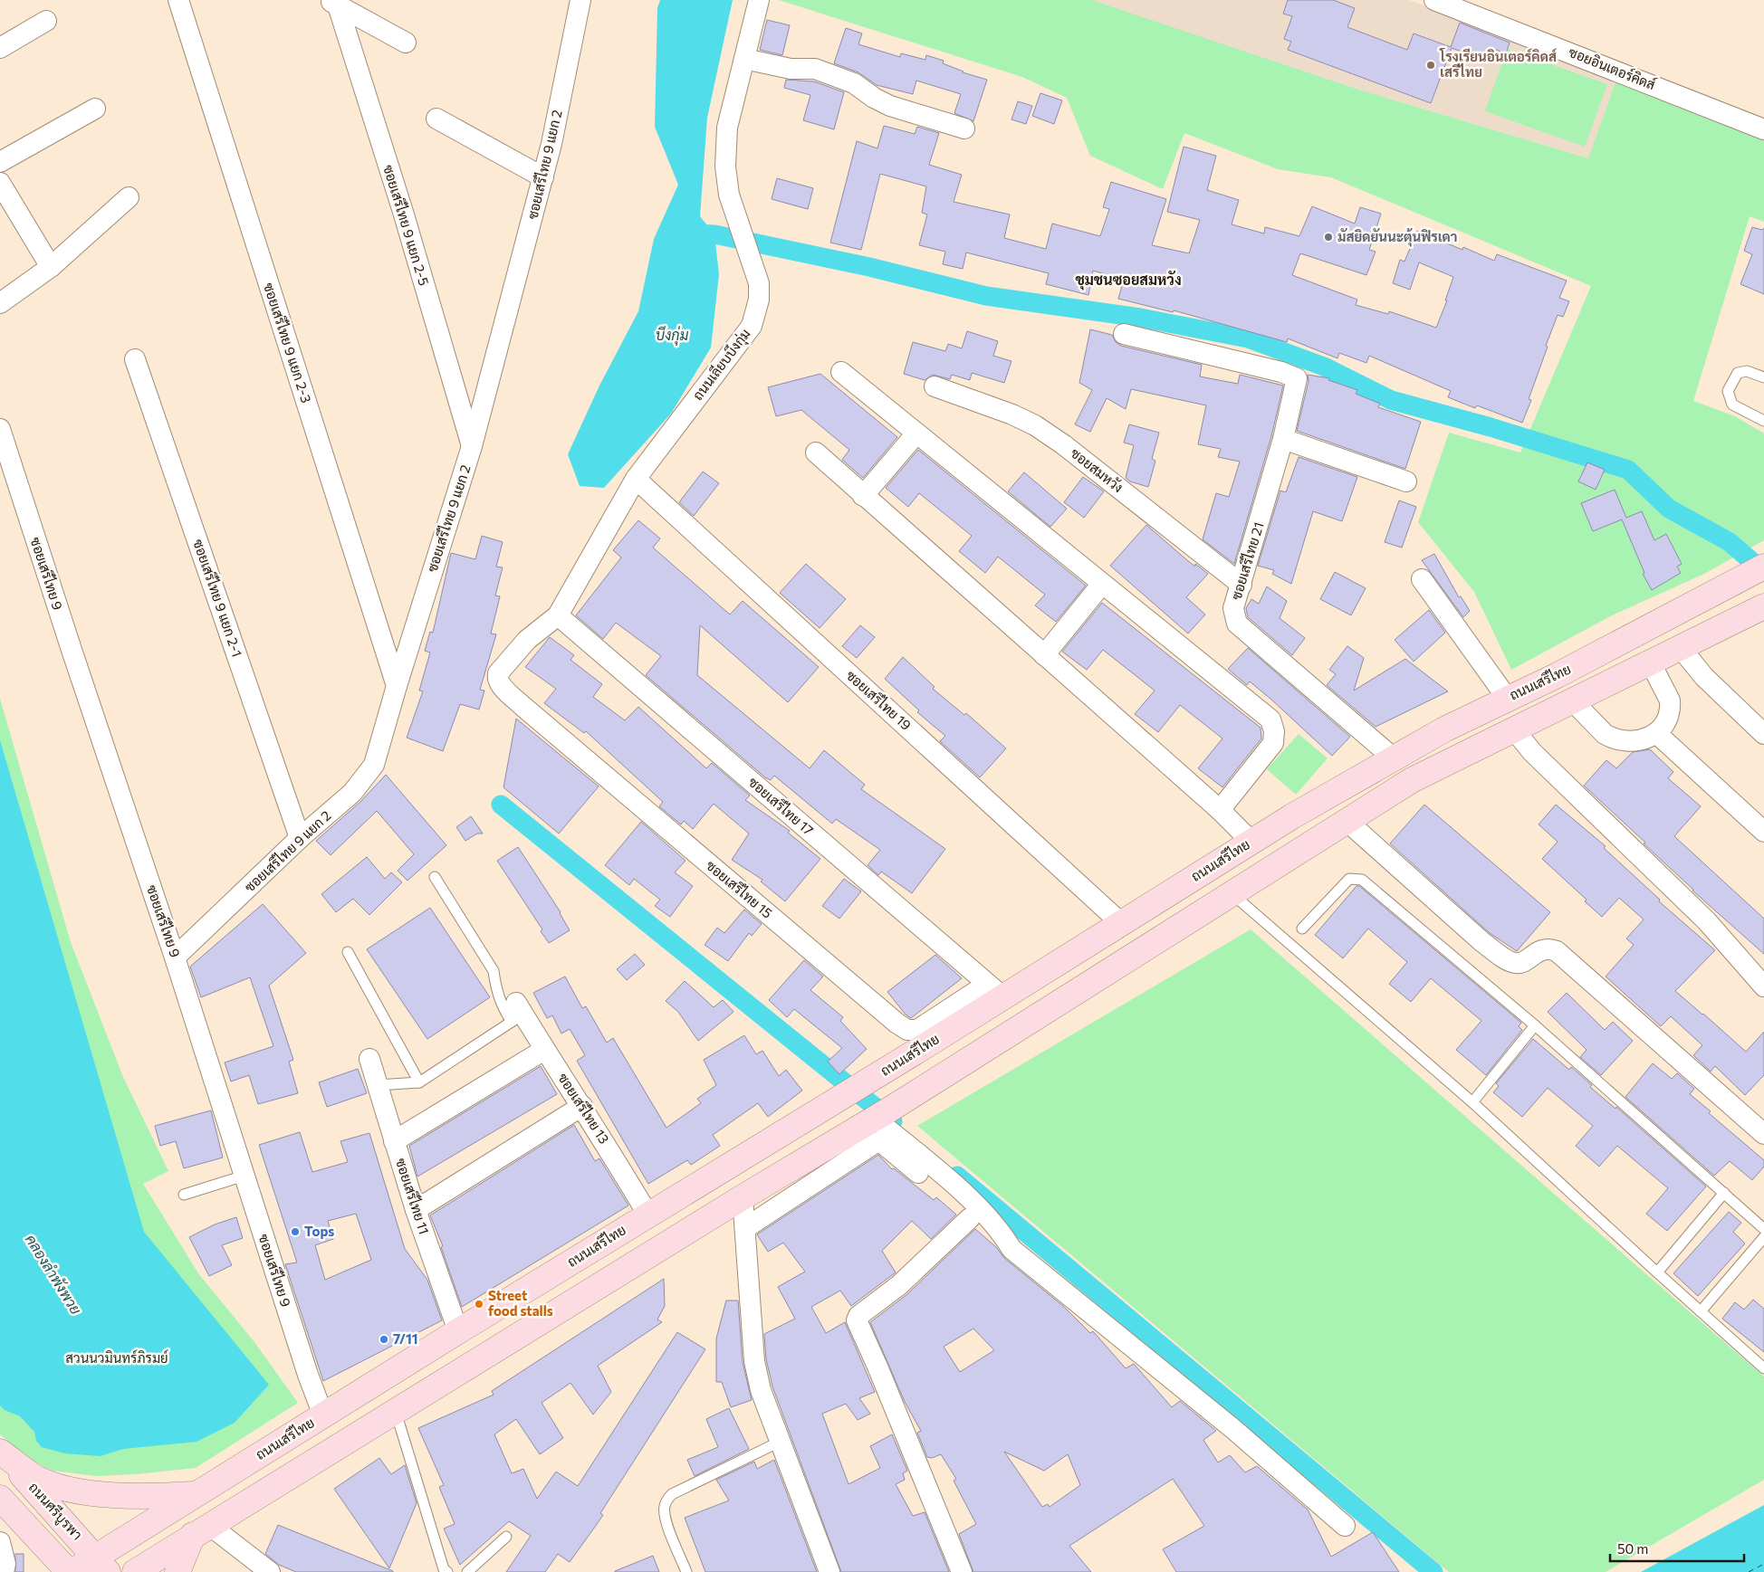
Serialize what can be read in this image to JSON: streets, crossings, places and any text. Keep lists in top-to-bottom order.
{
  "streets": {
    "main road": ["ถนนเสรีไทย", "ถนนศรีบูรพา"],
    "street": [
      "ซอยอินเตอร์คิดส์",
      "ซอยเสรีไทย 9 แยก 2",
      "ซอยเสรีไทย 9 แยก 2-5",
      "ซอยเสรีไทย 9 แยก 2-3",
      "ถนนเลียบบึงกุ่ม",
      "ซอยสมหวัง",
      "ซอยเสรีไทย 21",
      "ซอยเสรีไทย 9",
      "ซอยเสรีไทย 9 แยก 2-1",
      "ซอยเสรีไทย 19",
      "ซอยเสรีไทย 17",
      "ซอยเสรีไทย 15",
      "ซอยเสรีไทย 13",
      "ซอยเสรีไทย 11"
    ]
  },
  "crossings": [
    ["ซอยเสรีไทย 9 แยก 2", "ซอยเสรีไทย 9 แยก 2-5"],
    ["ซอยเสรีไทย 9 แยก 2", "ซอยเสรีไทย 9 แยก 2-3"],
    ["ซอยเสรีไทย 9 แยก 2", "ซอยเสรีไทย 9"],
    ["ซอยเสรีไทย 9 แยก 2", "ซอยเสรีไทย 9 แยก 2-1"],
    ["ถนนเลียบบึงกุ่ม", "ซอยเสรีไทย 19"],
    ["ถนนเลียบบึงกุ่ม", "ซอยเสรีไทย 17"],
    ["ถนนเลียบบึงกุ่ม", "ซอยเสรีไทย 15"],
    ["ซอยสมหวัง", "ซอยเสรีไทย 21"],
    ["ซอยเสรีไทย 21", "ถนนเสรีไทย"],
    ["ซอยเสรีไทย 9", "ถนนเสรีไทย"],
    ["ถนนเสรีไทย", "ซอยเสรีไทย 19"],
    ["ถนนเสรีไทย", "ซอยเสรีไทย 17"],
    ["ถนนเสรีไทย", "ซอยเสรีไทย 15"],
    ["ถนนเสรีไทย", "ซอยเสรีไทย 13"],
    ["ถนนเสรีไทย", "ซอยเสรีไทย 11"],
    ["ถนนเสรีไทย", "ถนนศรีบูรพา"],
    ["ซอยเสรีไทย 17", "ซอยเสรีไทย 15"]
  ],
  "districts": ["ชุมชนซอยสมหวัง"],
  "water": ["บึงกุ่ม", "คลองลำพังพวย"],
  "parks": ["สวนนวมินทร์ภิรมย์"],
  "places": [
    "โรงเรียนอินเตอร์คิดส์ เสรีไทย",
    "มัสยิดยันนะตุ้นฟิรเดา",
    "Tops",
    "Street food stalls",
    "7/11"
  ],
  "scale_bar": "50 m"
}
